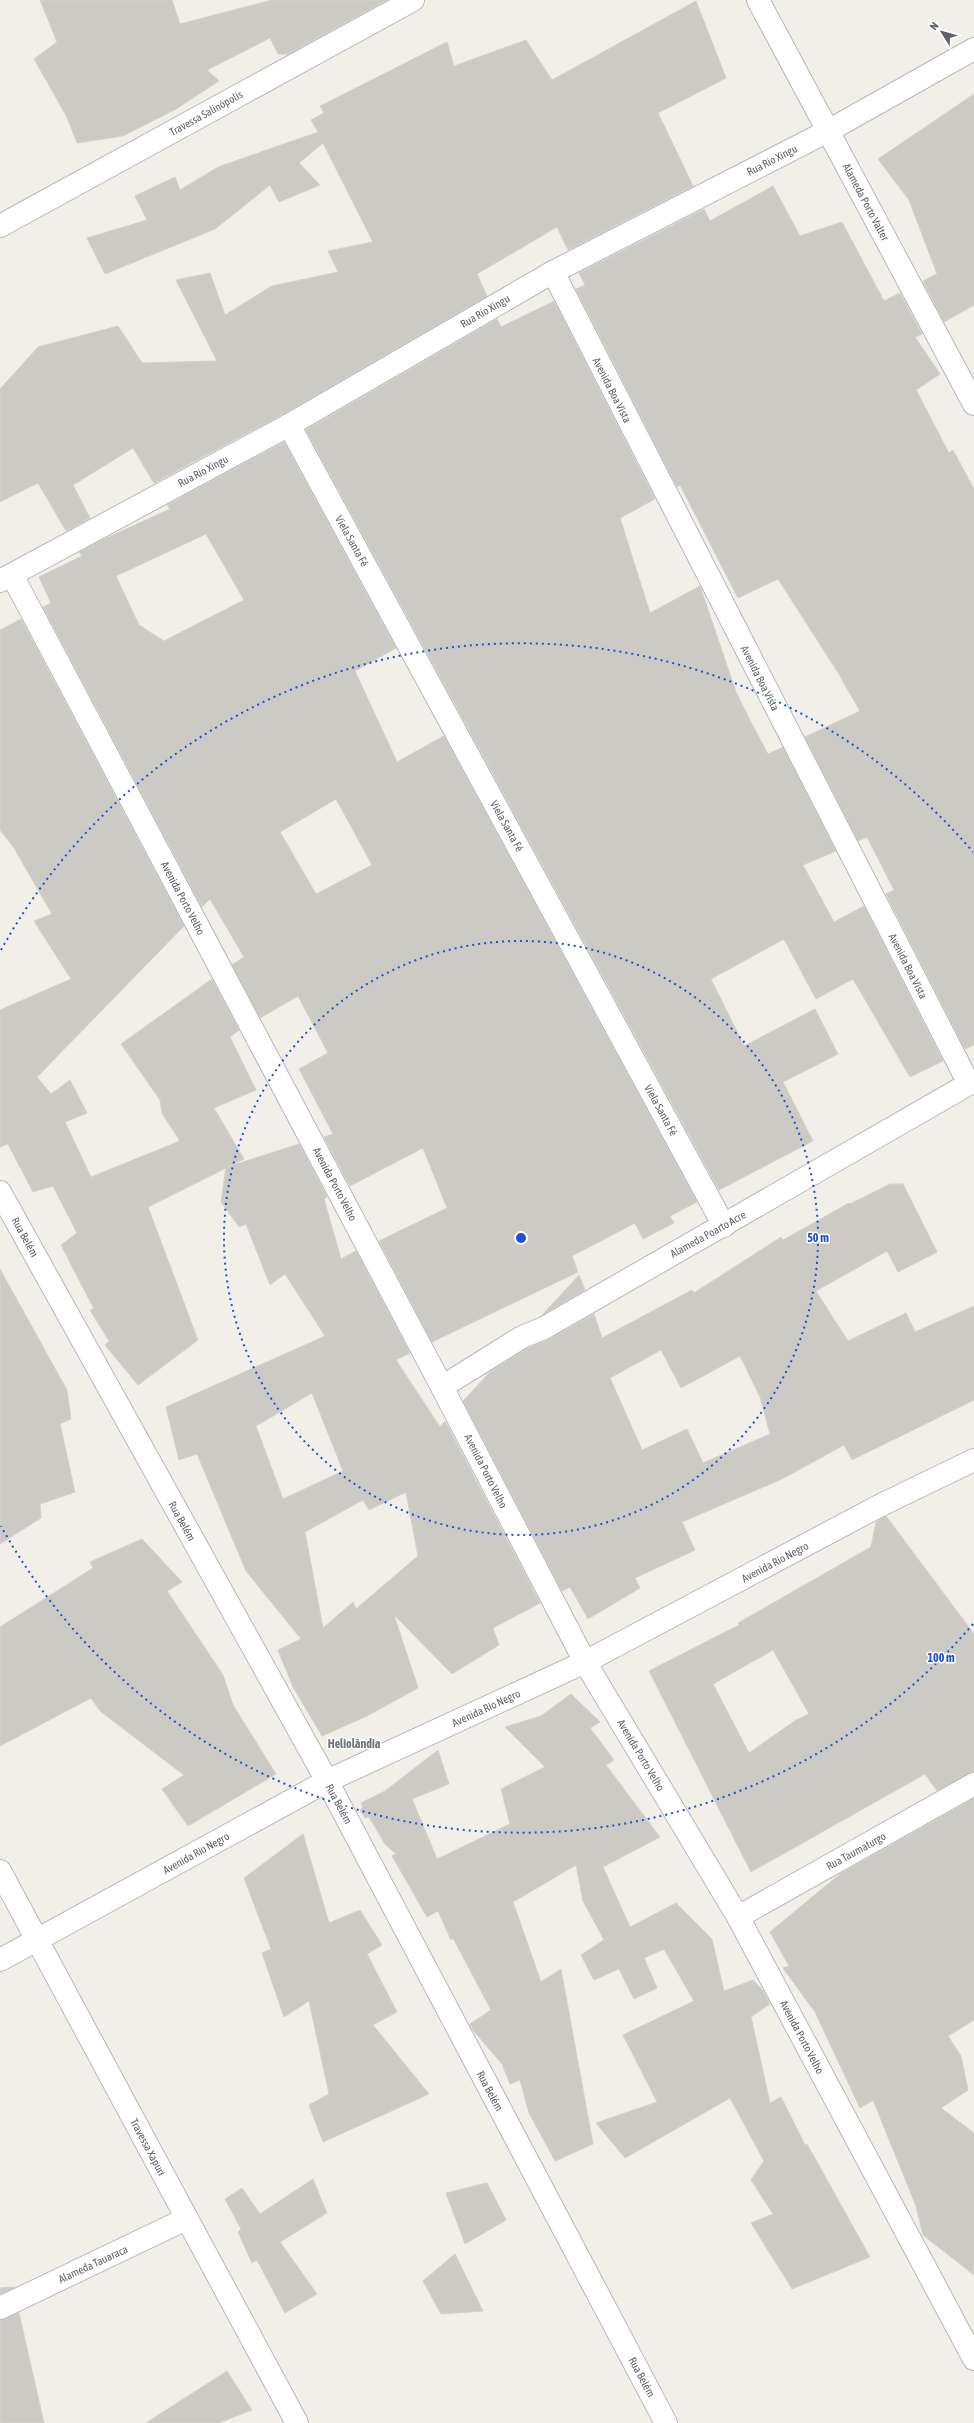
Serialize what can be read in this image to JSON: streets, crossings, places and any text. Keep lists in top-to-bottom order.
{
  "streets": {
    "street": [
      "Travessa Salinópolis",
      "Rua Rio Xingu",
      "Alameda Porto Valter",
      "Avenida Boa Vista",
      "Viela Santa Fé",
      "Avenida Porto Velho",
      "Alameda Poarto Acre",
      "Rua Belém",
      "Avenida Rio Negro",
      "Rua Taumaturgo",
      "Travessa Xapuri",
      "Alameda Tauaraca"
    ]
  },
  "crossings": [
    ["Rua Rio Xingu", "Alameda Porto Valter"],
    ["Rua Rio Xingu", "Avenida Boa Vista"],
    ["Rua Rio Xingu", "Viela Santa Fé"],
    ["Rua Rio Xingu", "Avenida Porto Velho"],
    ["Avenida Boa Vista", "Alameda Poarto Acre"],
    ["Viela Santa Fé", "Alameda Poarto Acre"],
    ["Avenida Porto Velho", "Alameda Poarto Acre"],
    ["Avenida Porto Velho", "Avenida Rio Negro"],
    ["Avenida Porto Velho", "Rua Taumaturgo"],
    ["Rua Belém", "Avenida Rio Negro"],
    ["Avenida Rio Negro", "Travessa Xapuri"],
    ["Travessa Xapuri", "Alameda Tauaraca"]
  ],
  "districts": ["Heliolândia"],
  "north": "top left",
  "rings": ["50 m", "100 m"]
}
